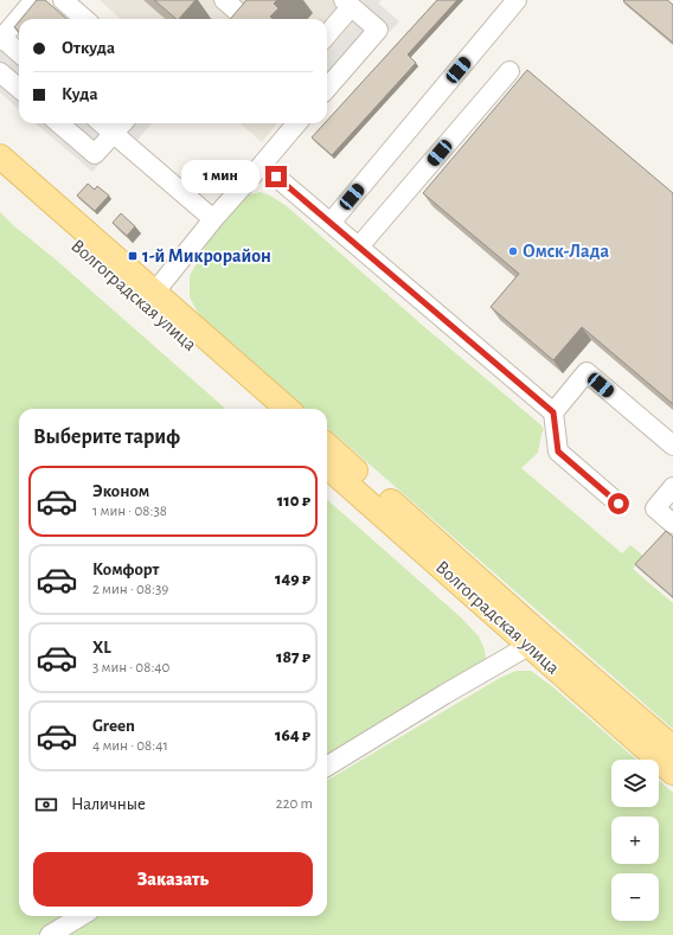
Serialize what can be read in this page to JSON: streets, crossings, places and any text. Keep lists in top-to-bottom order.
{
  "streets": {
    "main road": ["Волгоградская улица"]
  },
  "places": {
    "other": ["Омск-Лада"],
    "transit": ["1-й Микрорайон"]
  },
  "page": {
    "banner": ["Откуда", "Куда"],
    "bubble": "1 мин",
    "heading": "Выберите тариф",
    "list": [
      {
        "name": "Эконом",
        "note": "1 мин · 08:38",
        "value": "110 ₽"
      },
      {
        "name": "Комфорт",
        "note": "2 мин · 08:39",
        "value": "149 ₽"
      },
      {
        "name": "XL",
        "note": "3 мин · 08:40",
        "value": "187 ₽"
      },
      {
        "name": "Green",
        "note": "4 мин · 08:41",
        "value": "164 ₽"
      }
    ],
    "map_buttons": ["+", "−"],
    "pay": ["Наличные", "220 m"],
    "buttons": "Заказать"
  }
}
